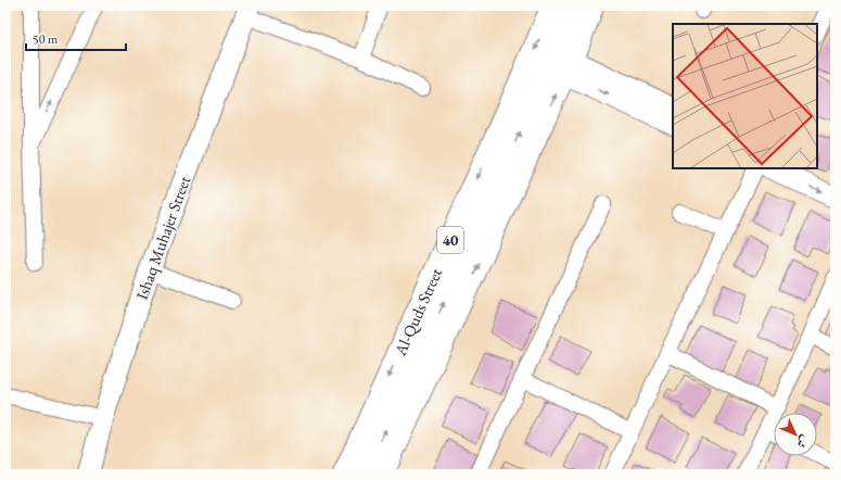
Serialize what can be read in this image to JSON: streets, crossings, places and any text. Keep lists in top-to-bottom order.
{
  "streets": {
    "highway": ["40", "Al-Quds Street"],
    "street": ["Ishaq Muhajer Street"]
  },
  "scale_bar": "50 m",
  "north": "bottom right"
}
